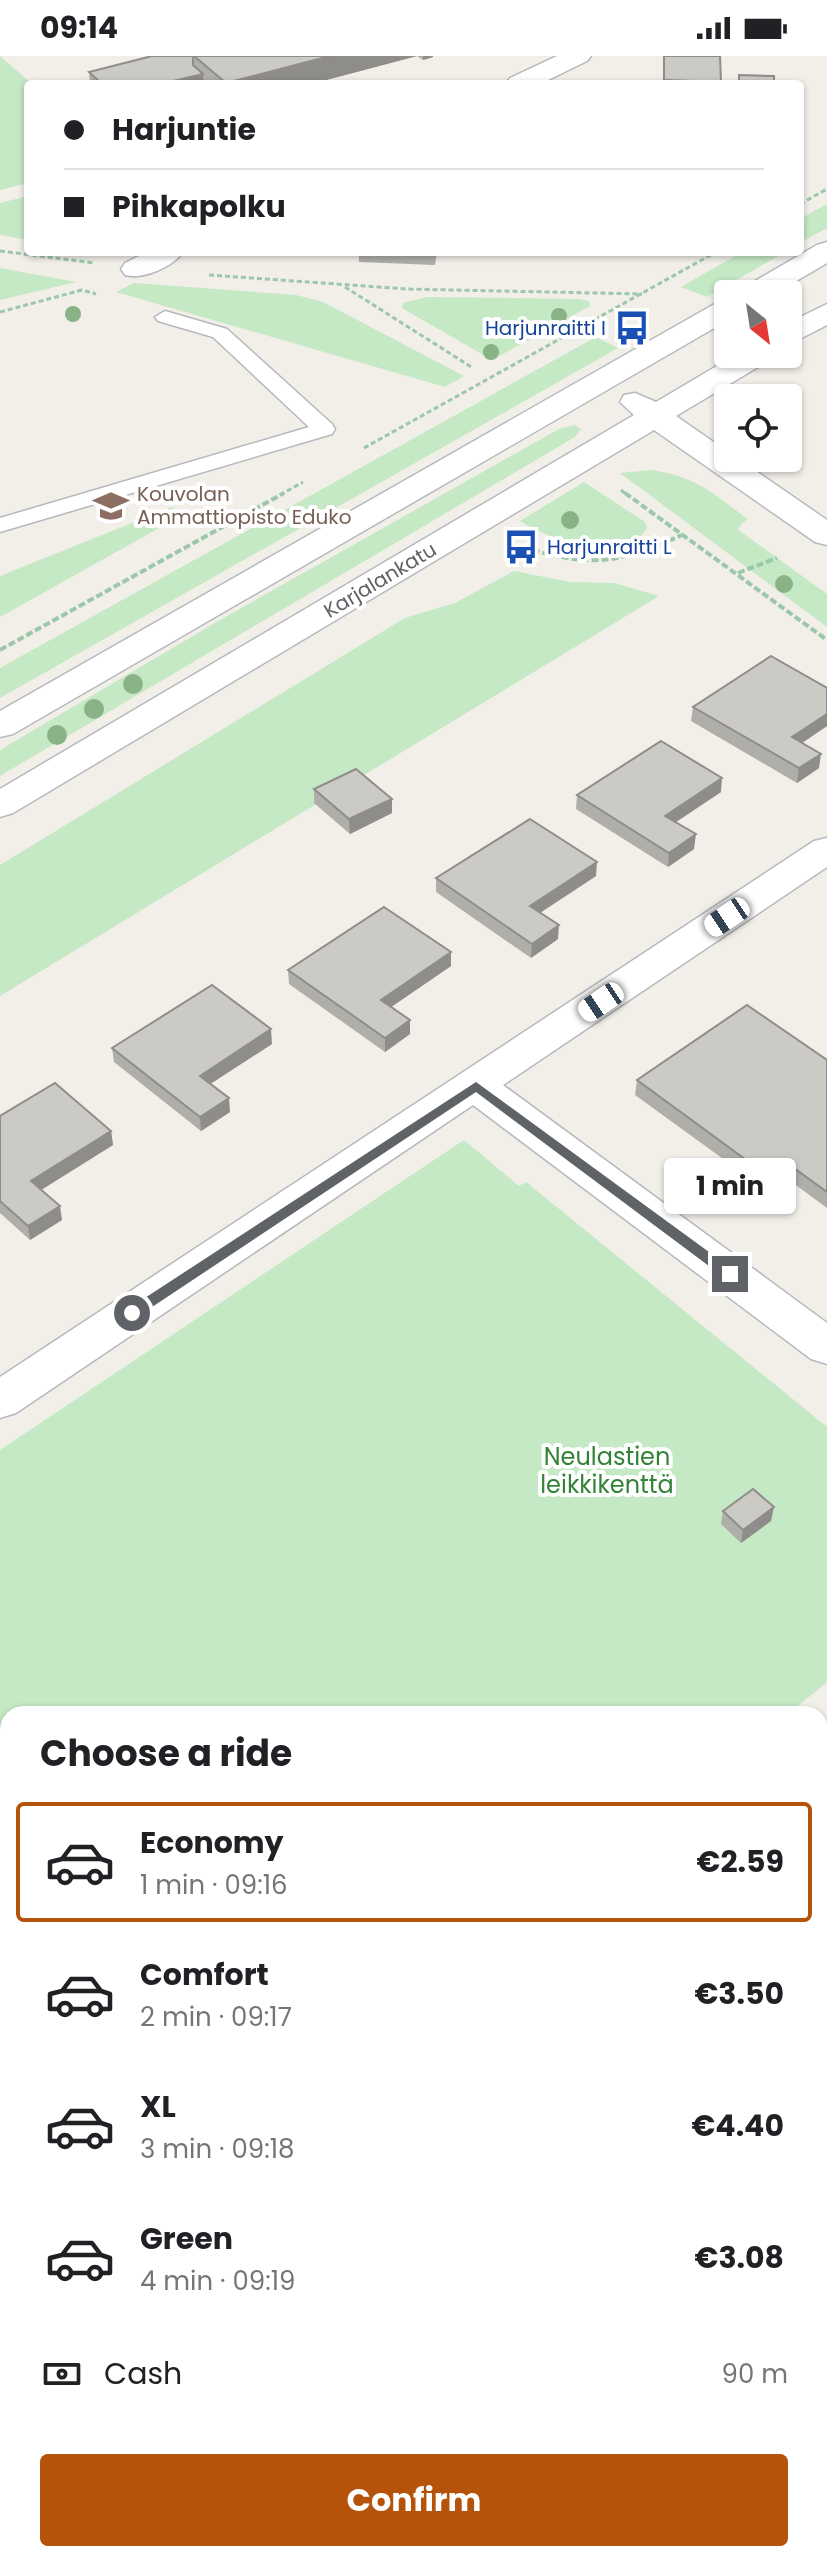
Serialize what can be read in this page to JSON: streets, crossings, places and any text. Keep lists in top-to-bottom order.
{
  "streets": {
    "main road": ["Karjalankatu"]
  },
  "parks": ["Neulastien leikkikenttä"],
  "places": {
    "bus stop": ["Harjunraitti I", "Harjunraitti L"],
    "school or university": ["Kouvolan Ammattiopisto Eduko"]
  },
  "north": "bottom right",
  "page": {
    "status": "09:14",
    "banner": ["Harjuntie", "Pihkapolku"],
    "bubble": "1 min",
    "heading": "Choose a ride",
    "list": [
      {
        "name": "Economy",
        "note": "1 min · 09:16",
        "value": "€2.59"
      },
      {
        "name": "Comfort",
        "note": "2 min · 09:17",
        "value": "€3.50"
      },
      {
        "name": "XL",
        "note": "3 min · 09:18",
        "value": "€4.40"
      },
      {
        "name": "Green",
        "note": "4 min · 09:19",
        "value": "€3.08"
      }
    ],
    "pay": ["Cash", "90 m"],
    "buttons": "Confirm"
  }
}
